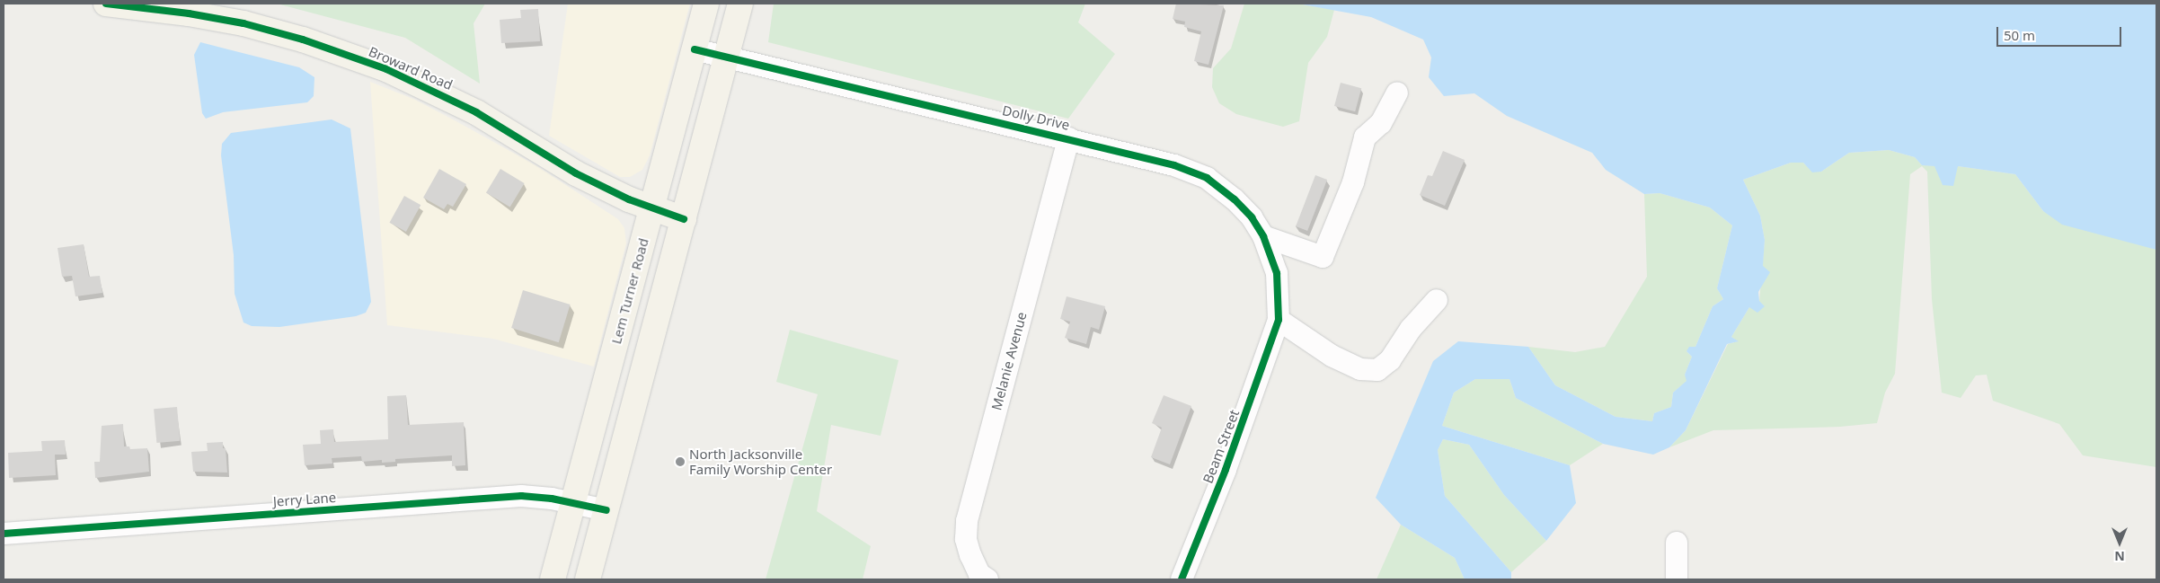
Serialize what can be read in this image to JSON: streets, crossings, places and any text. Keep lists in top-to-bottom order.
{
  "streets": {
    "main road": ["Broward Road", "Lem Turner Road"],
    "street": [
      "Dolly Drive",
      "Melanie Avenue",
      "Beam Street",
      "Jerry Lane"
    ]
  },
  "crossings": [
    ["Broward Road", "Lem Turner Road"],
    ["Dolly Drive", "Lem Turner Road"],
    ["Dolly Drive", "Melanie Avenue"],
    ["Dolly Drive", "Beam Street"],
    ["Lem Turner Road", "Jerry Lane"]
  ],
  "places": ["North Jacksonville Family Worship Center"],
  "scale_bar": "50 m",
  "north": "bottom"
}
